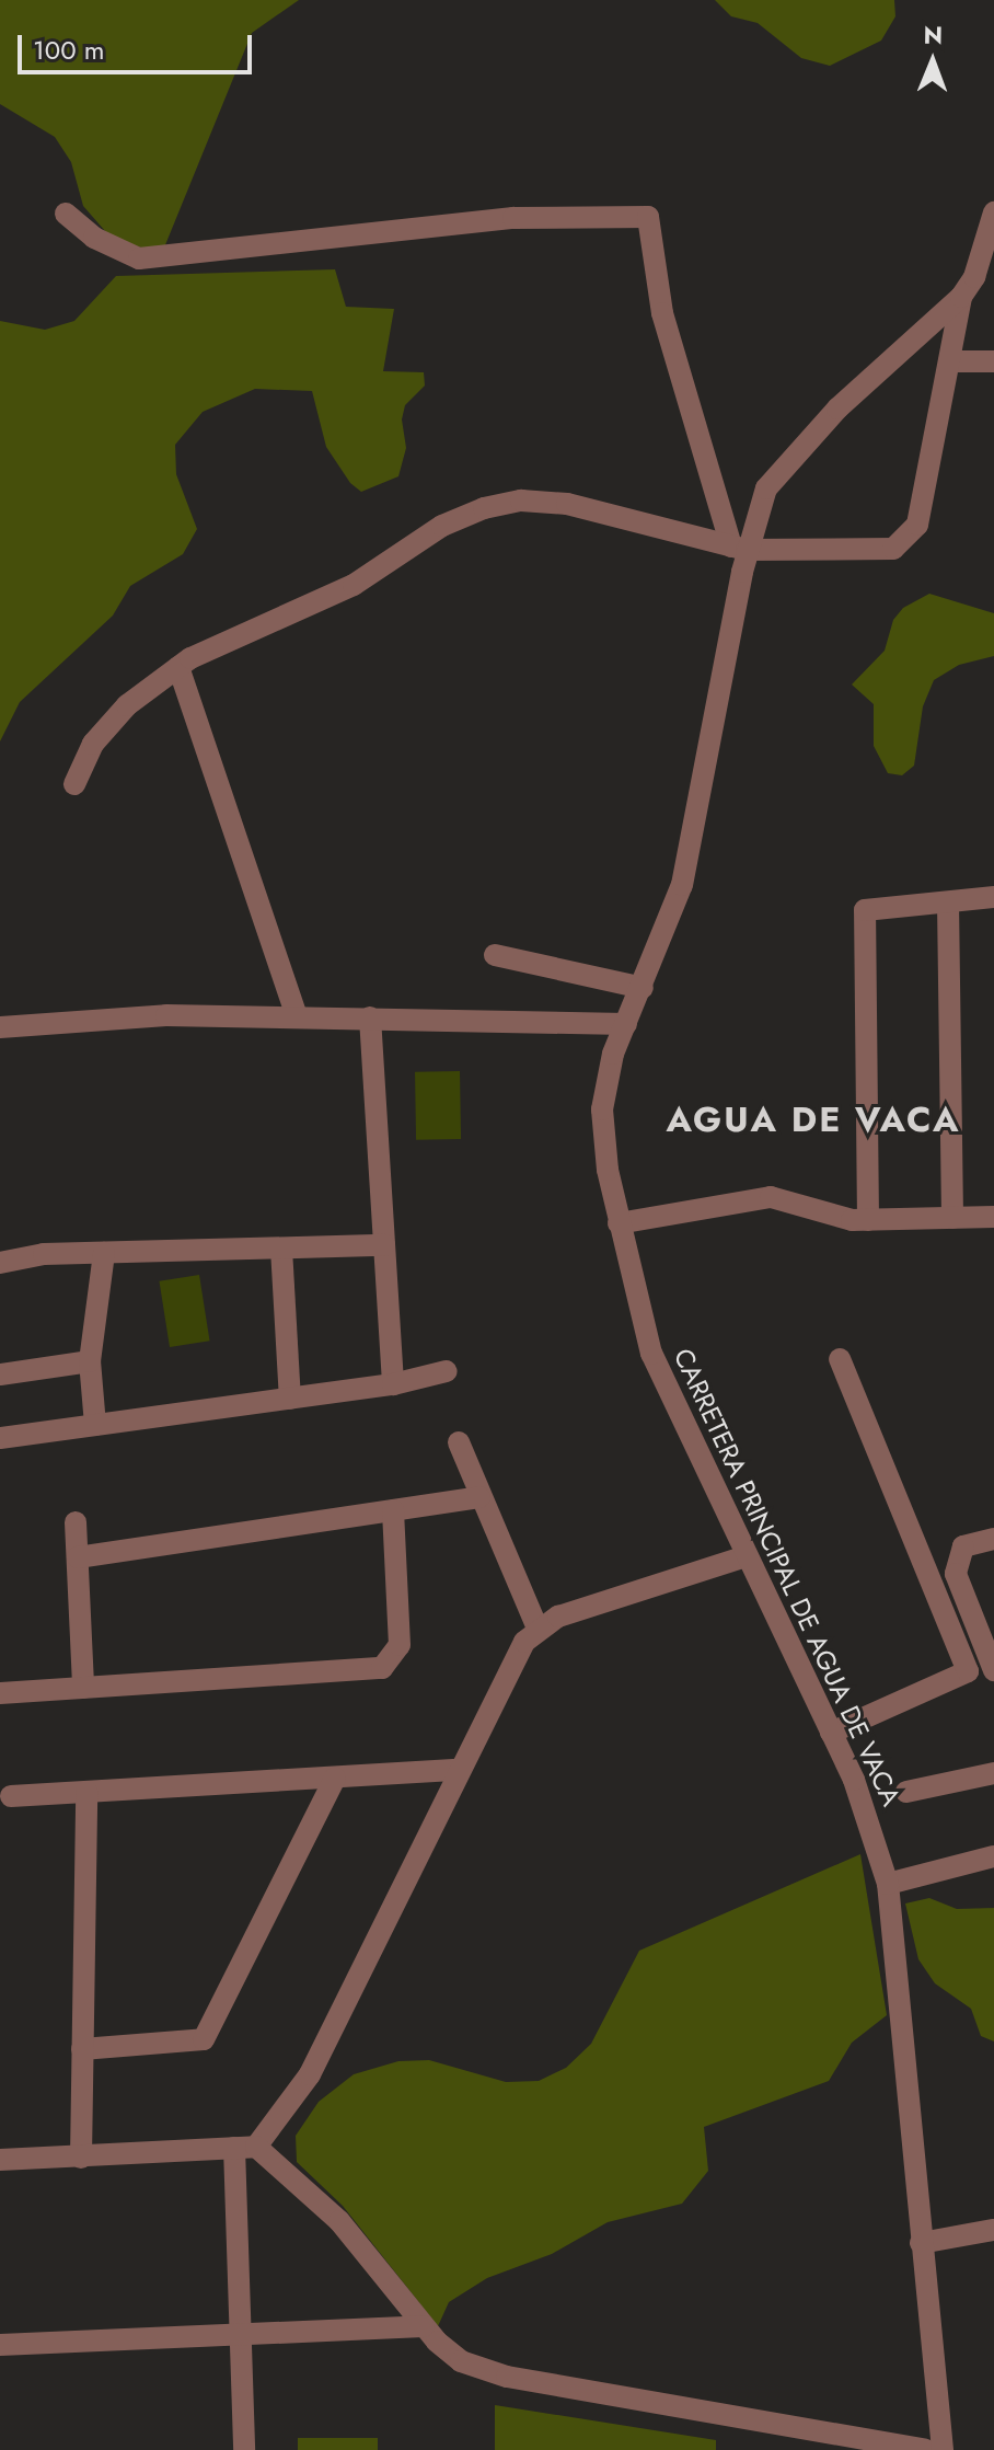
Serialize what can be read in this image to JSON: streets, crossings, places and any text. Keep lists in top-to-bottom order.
{
  "streets": {
    "street": ["CARRETERA PRINCIPAL DE AGUA DE VACA"]
  },
  "districts": ["AGUA DE VACA"],
  "scale_bar": "100 m",
  "north": "top"
}
